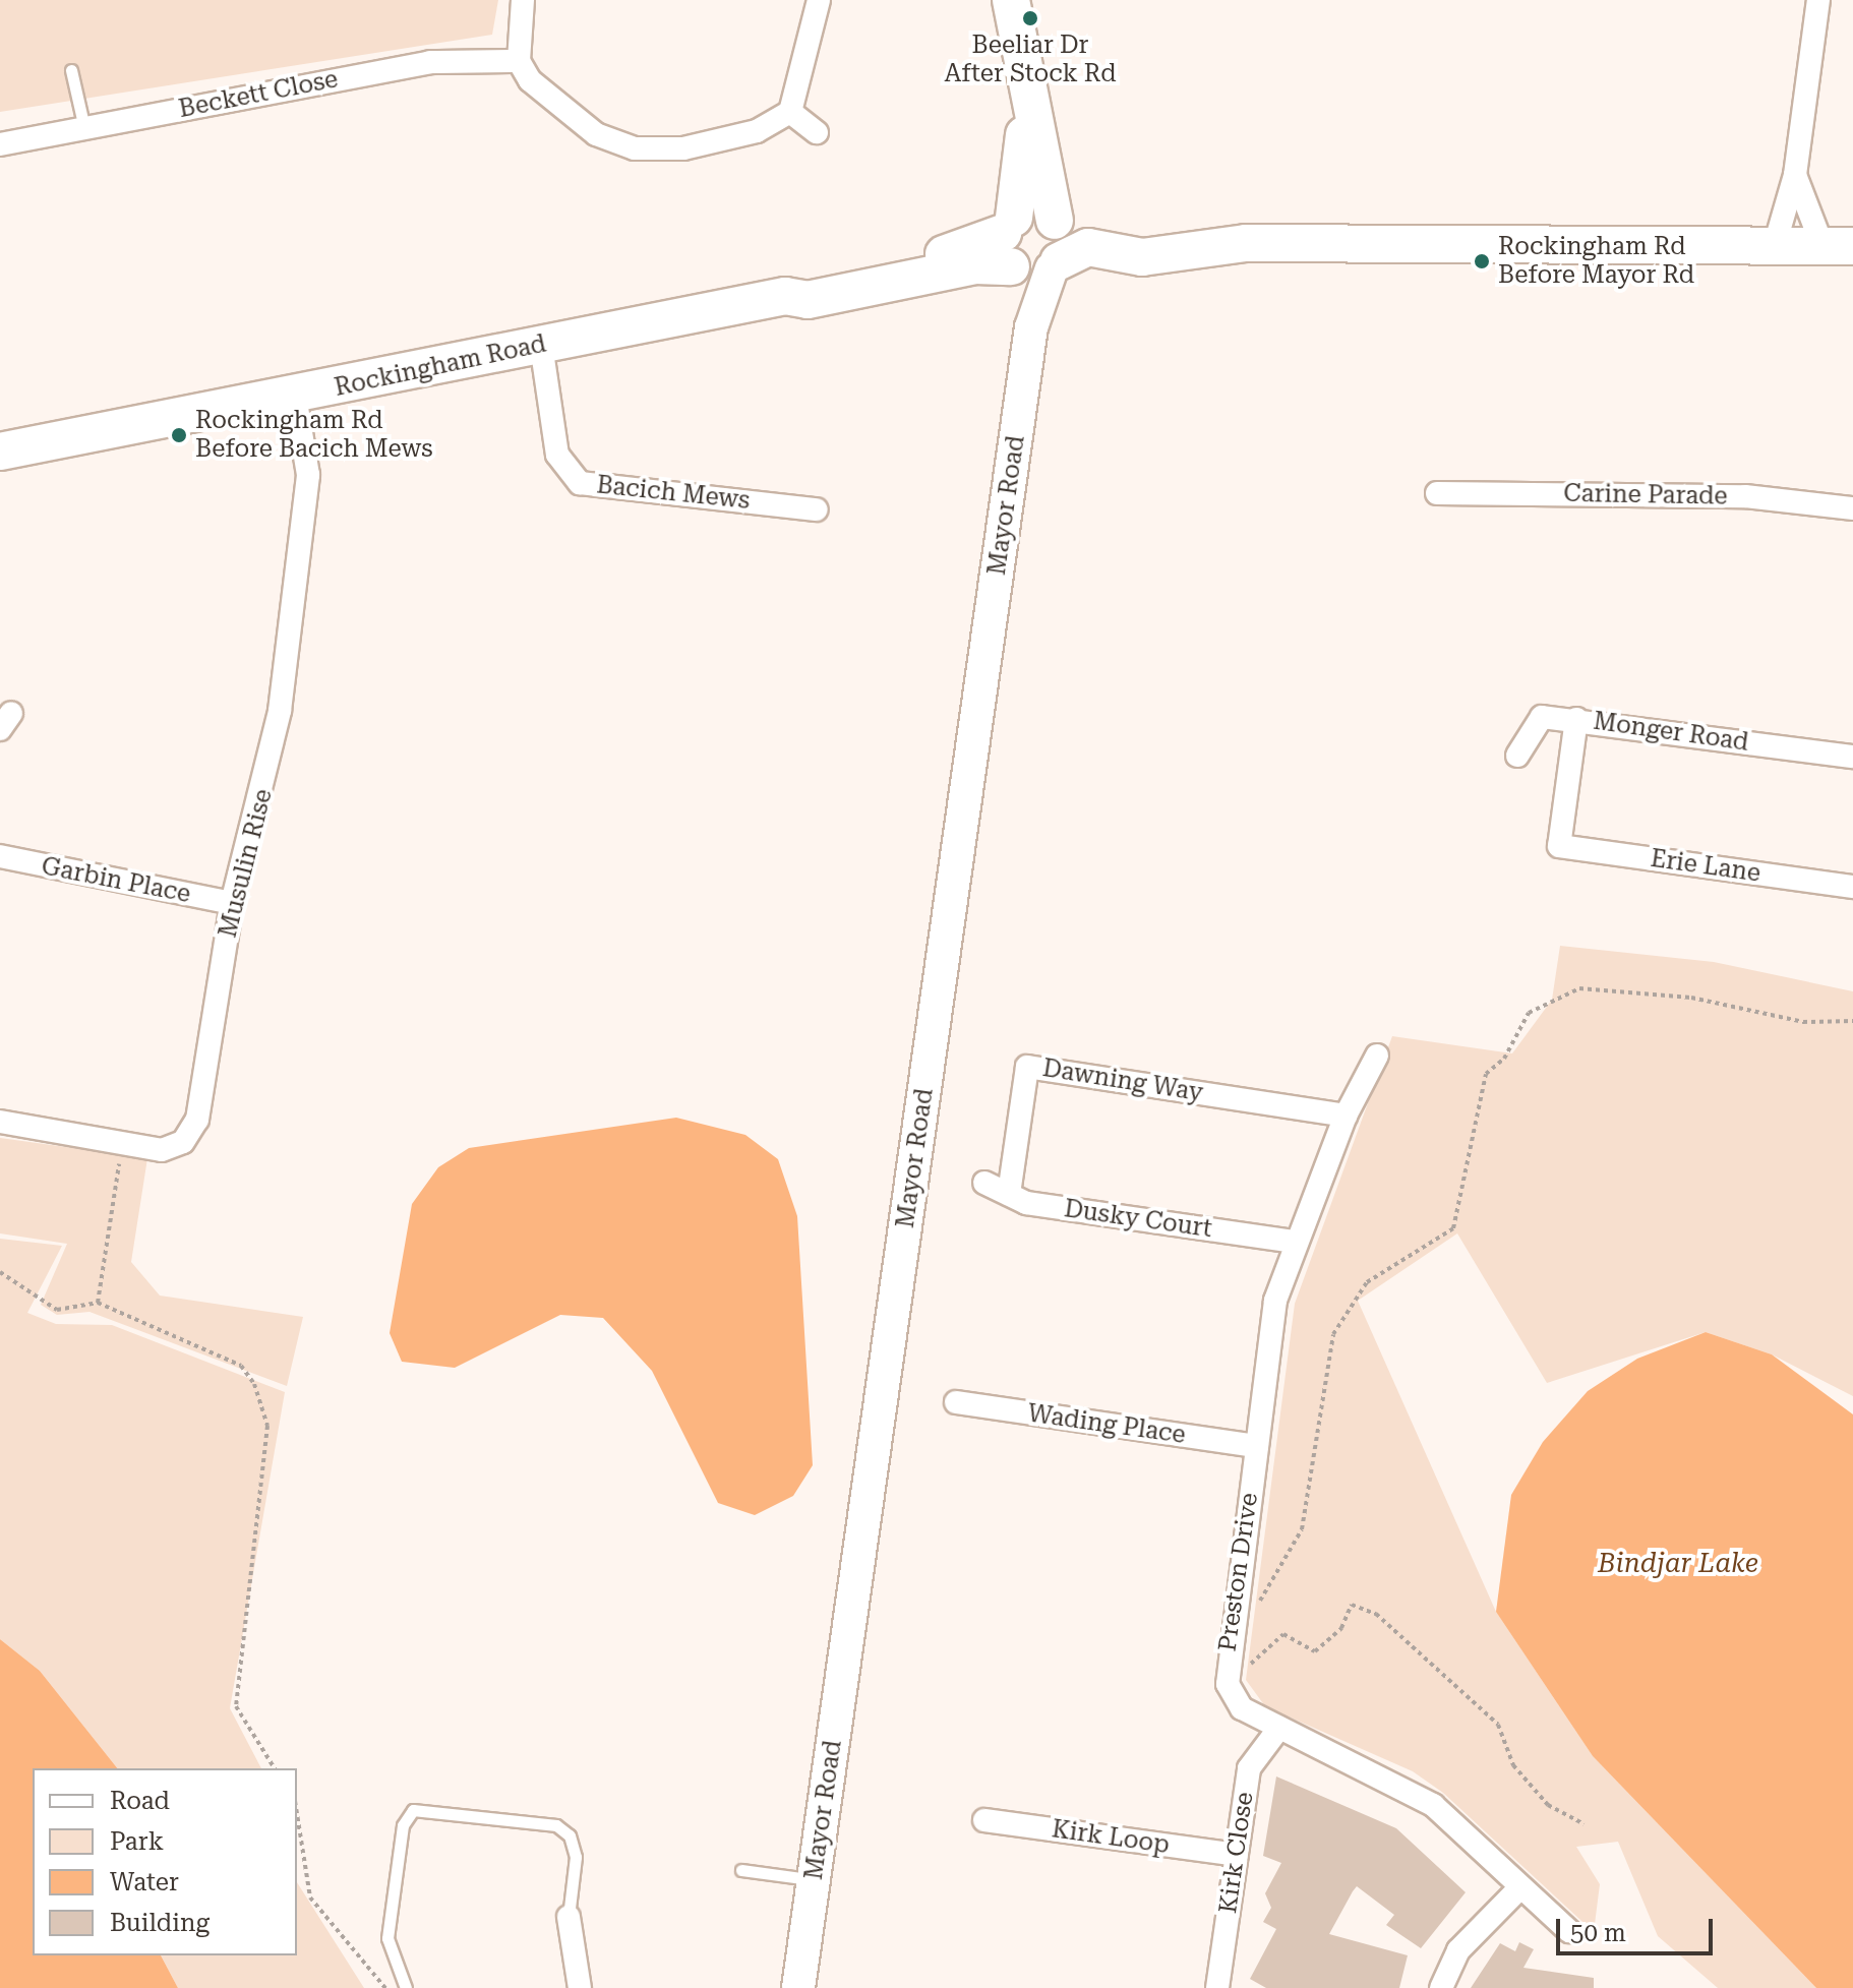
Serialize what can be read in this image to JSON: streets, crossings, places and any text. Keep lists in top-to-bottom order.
{
  "streets": {
    "main road": ["Rockingham Road", "Mayor Road"],
    "street": [
      "Beckett Close",
      "Bacich Mews",
      "Carine Parade",
      "Monger Road",
      "Musulin Rise",
      "Erie Lane",
      "Garbin Place",
      "Dawning Way",
      "Dusky Court",
      "Wading Place",
      "Preston Drive",
      "Kirk Loop",
      "Kirk Close"
    ]
  },
  "crossings": [
    ["Rockingham Road", "Bacich Mews"],
    ["Rockingham Road", "Mayor Road"],
    ["Rockingham Road", "Musulin Rise"],
    ["Monger Road", "Erie Lane"],
    ["Musulin Rise", "Garbin Place"],
    ["Dawning Way", "Dusky Court"],
    ["Dawning Way", "Preston Drive"],
    ["Dusky Court", "Preston Drive"],
    ["Wading Place", "Preston Drive"],
    ["Preston Drive", "Kirk Close"],
    ["Kirk Loop", "Kirk Close"]
  ],
  "water": ["Bindjar Lake"],
  "places": ["Beeliar Dr After Stock Rd", "Rockingham Rd Before Mayor Rd", "Rockingham Rd Before Bacich Mews"],
  "legend": [
    "Road",
    "Park",
    "Water",
    "Building"
  ],
  "scale_bar": "50 m"
}
